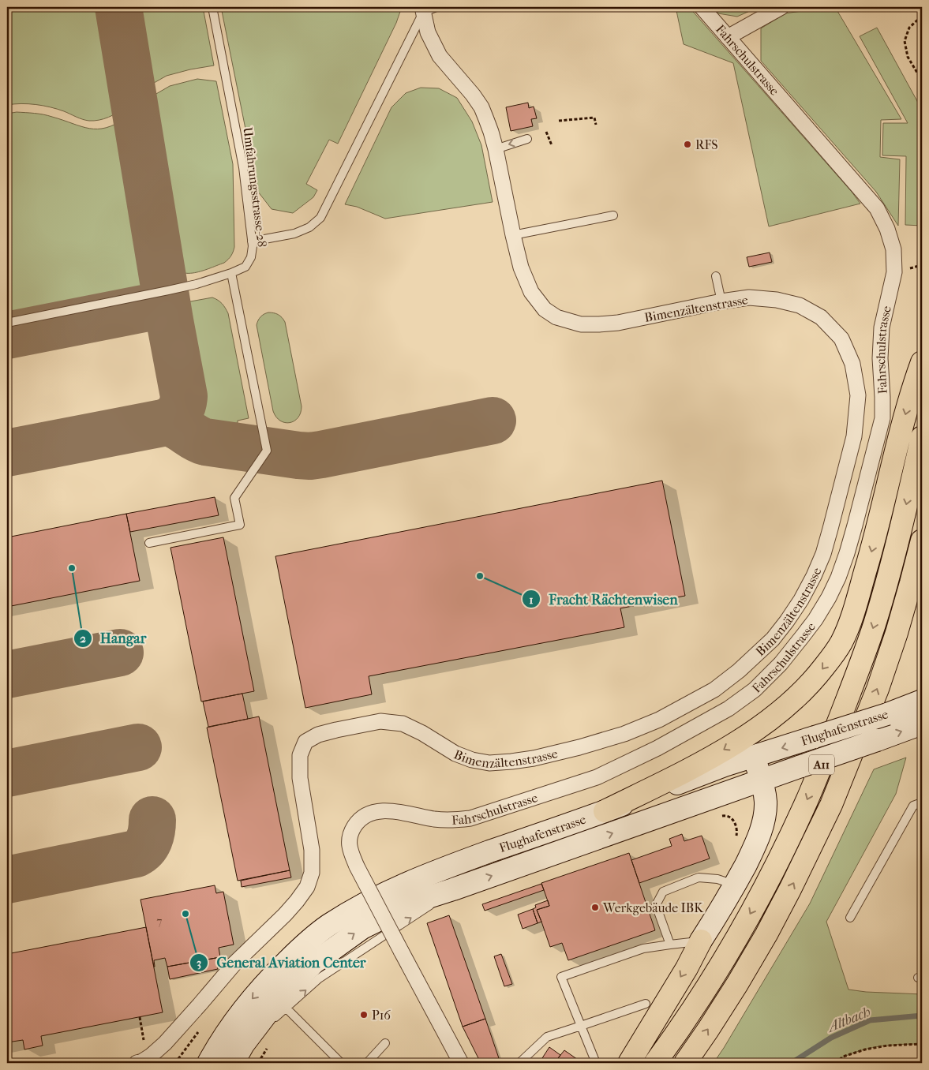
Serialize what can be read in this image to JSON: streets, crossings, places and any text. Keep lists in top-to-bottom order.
{
  "streets": {
    "highway": ["A11"],
    "main road": ["Flughafenstrasse"],
    "street": ["Fahrschulstrasse", "Bimenzältenstrasse"],
    "lane": ["Umfahrungsstrasse-28"]
  },
  "water": ["Altbach"],
  "places": [
    "RFS",
    "Hangar",
    "Fracht Rächtenwisen",
    "Werkgebäude IBK",
    "General Aviation Center",
    "P16"
  ],
  "house_numbers": ["7"]
}
